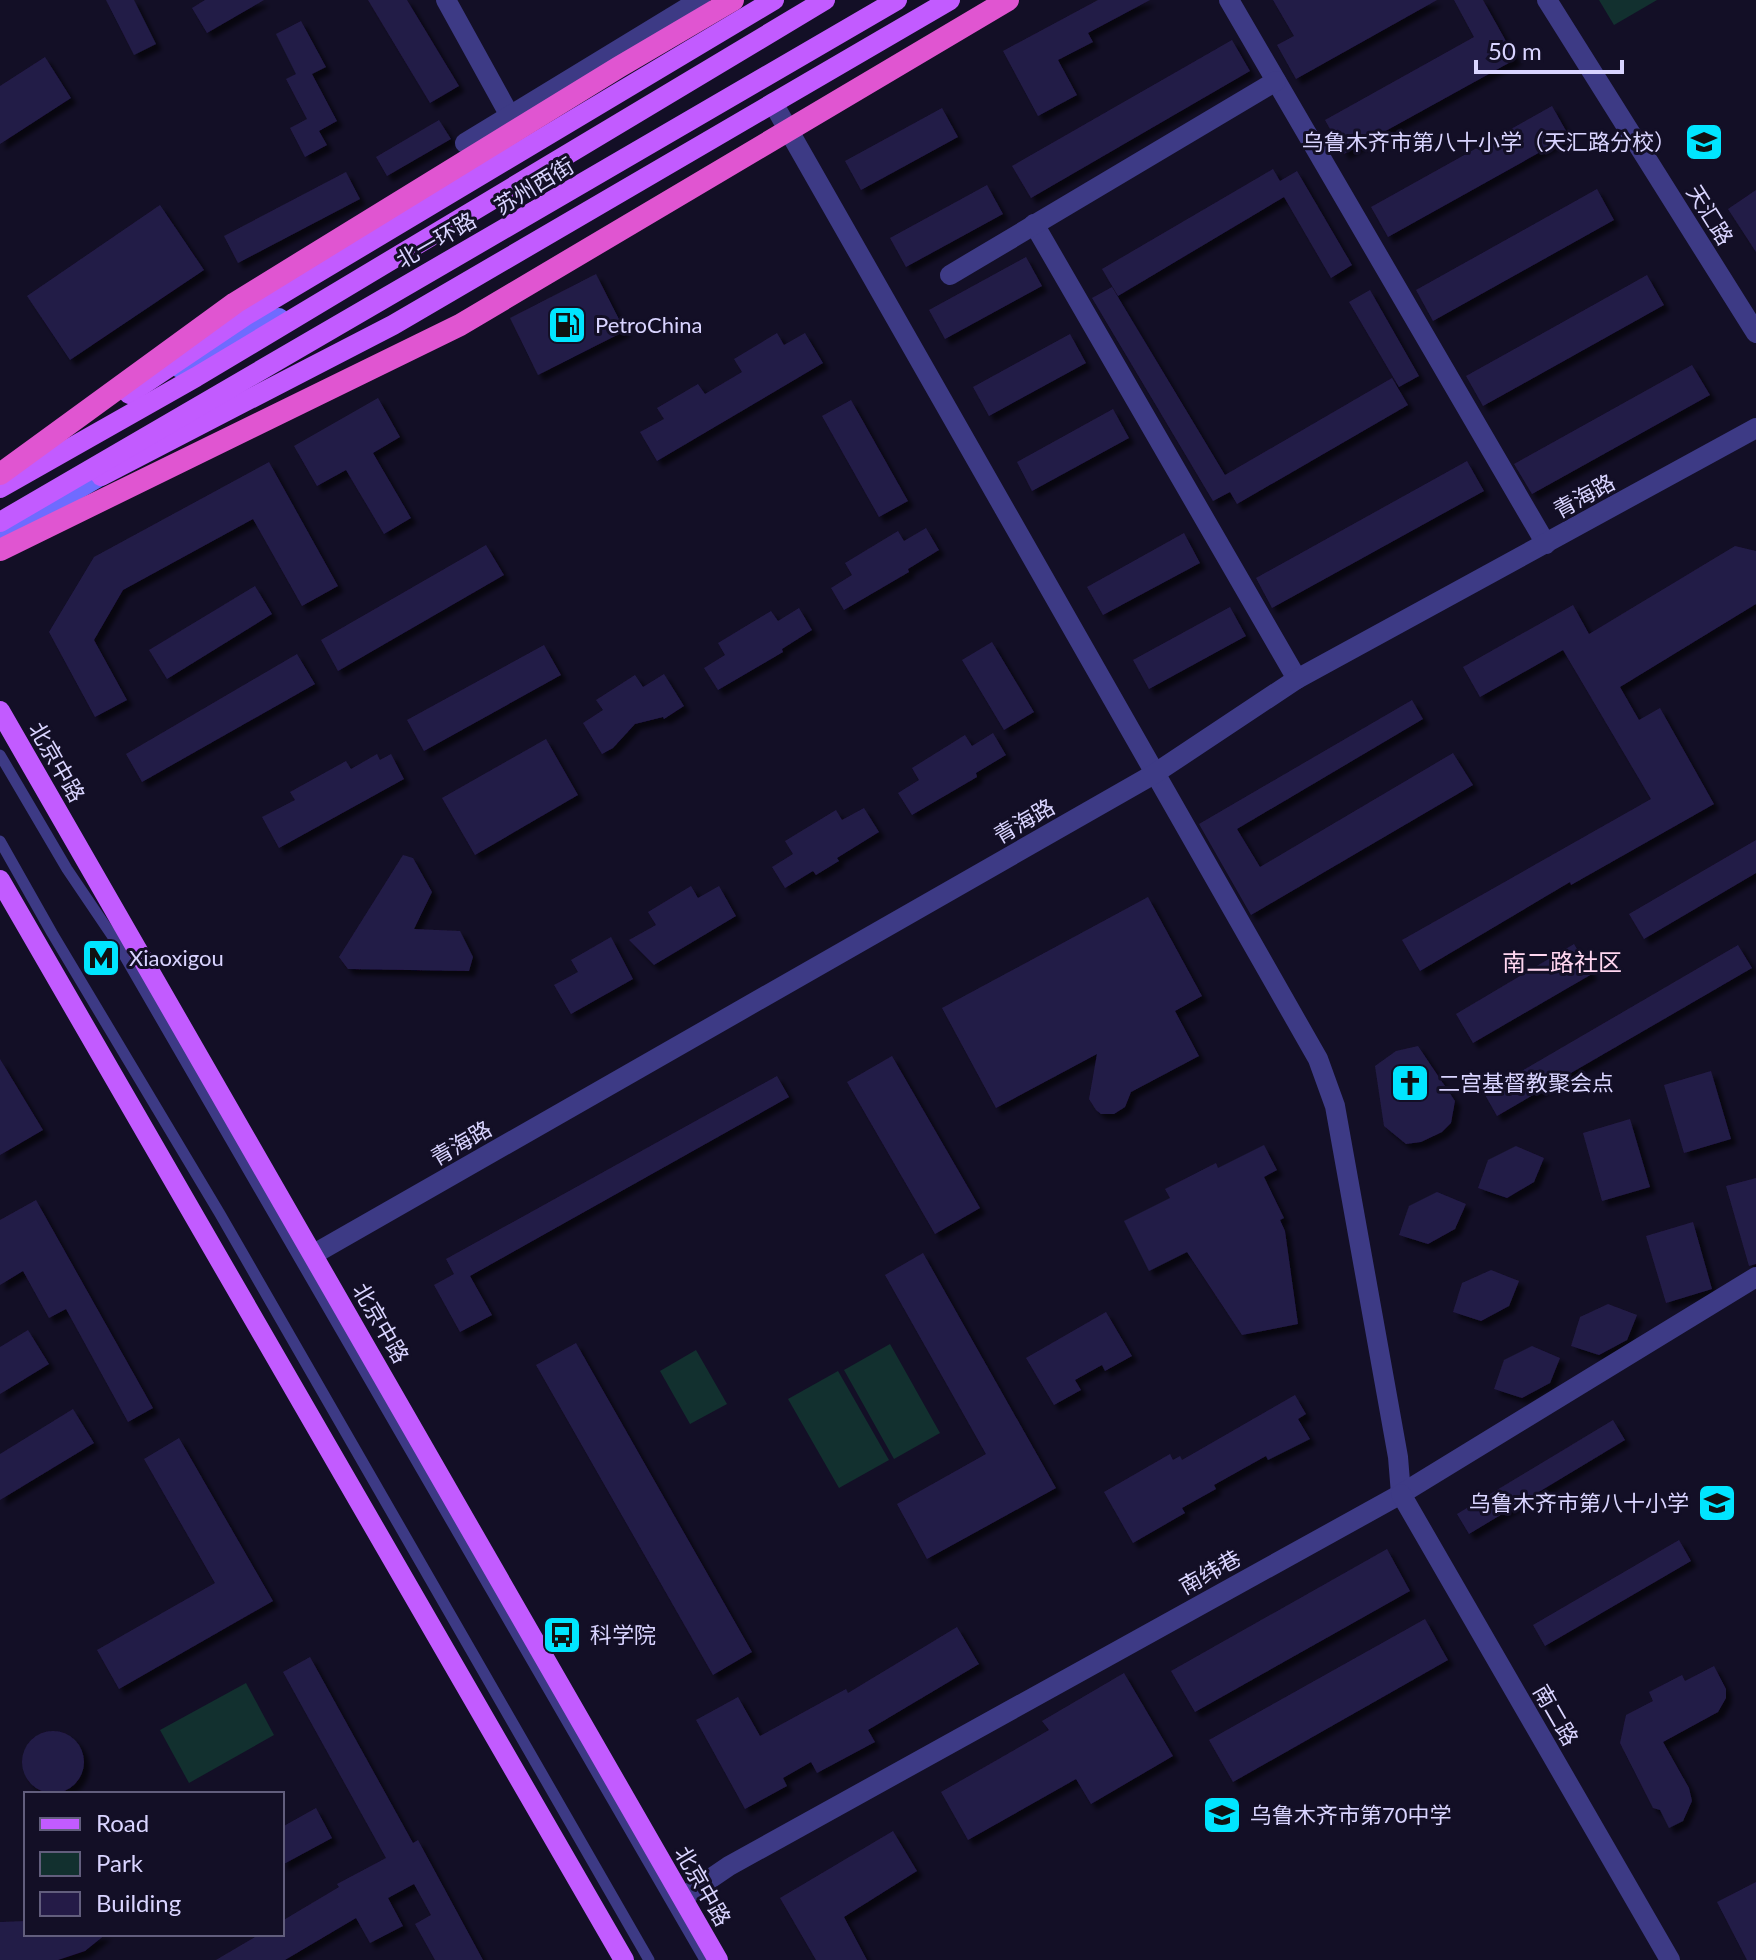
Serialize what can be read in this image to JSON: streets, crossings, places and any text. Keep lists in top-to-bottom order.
{
  "streets": {
    "main road": ["苏州西街", "北一环路", "北京中路"],
    "street": [
      "天汇路",
      "青海路",
      "南纬巷",
      "南二路"
    ]
  },
  "crossings": [
    ["青海路", "北京中路"],
    ["北京中路", "南纬巷"],
    ["南纬巷", "南二路"]
  ],
  "districts": ["南二路社区"],
  "places": {
    "school or university": ["乌鲁木齐市第八十小学（天汇路分校）", "乌鲁木齐市第八十小学", "乌鲁木齐市第70中学"],
    "fuel station": ["PetroChina"],
    "metro station": ["Xiaoxigou"],
    "church": ["二宫基督教聚会点"],
    "bus stop": ["科学院"]
  },
  "legend": ["Road", "Park", "Building"],
  "scale_bar": "50 m"
}
